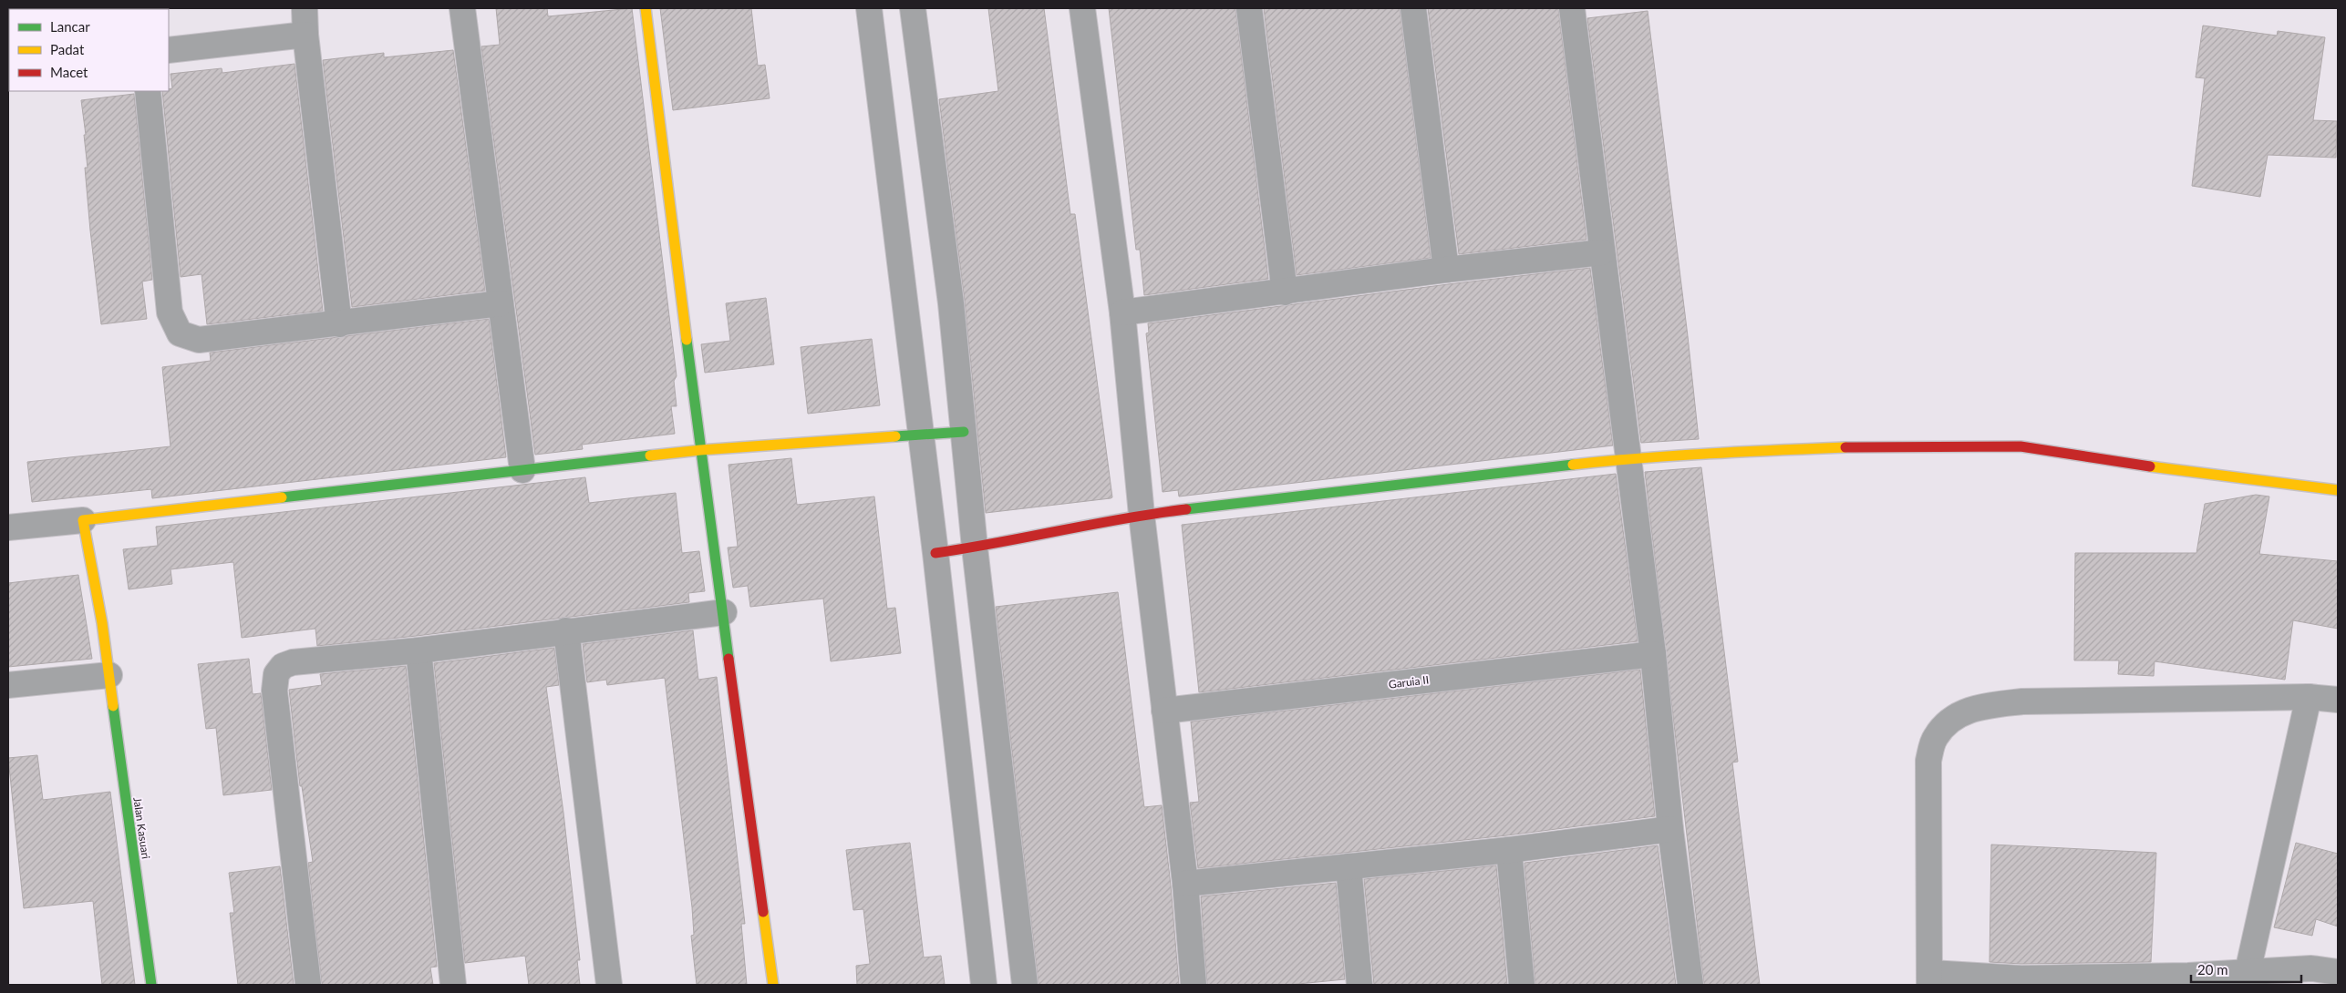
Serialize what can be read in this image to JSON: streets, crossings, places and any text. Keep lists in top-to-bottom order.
{
  "streets": {
    "street": ["Garuia II", "Jalan Kasuari"]
  },
  "legend": ["Lancar", "Padat", "Macet"],
  "scale_bar": "20 m"
}
